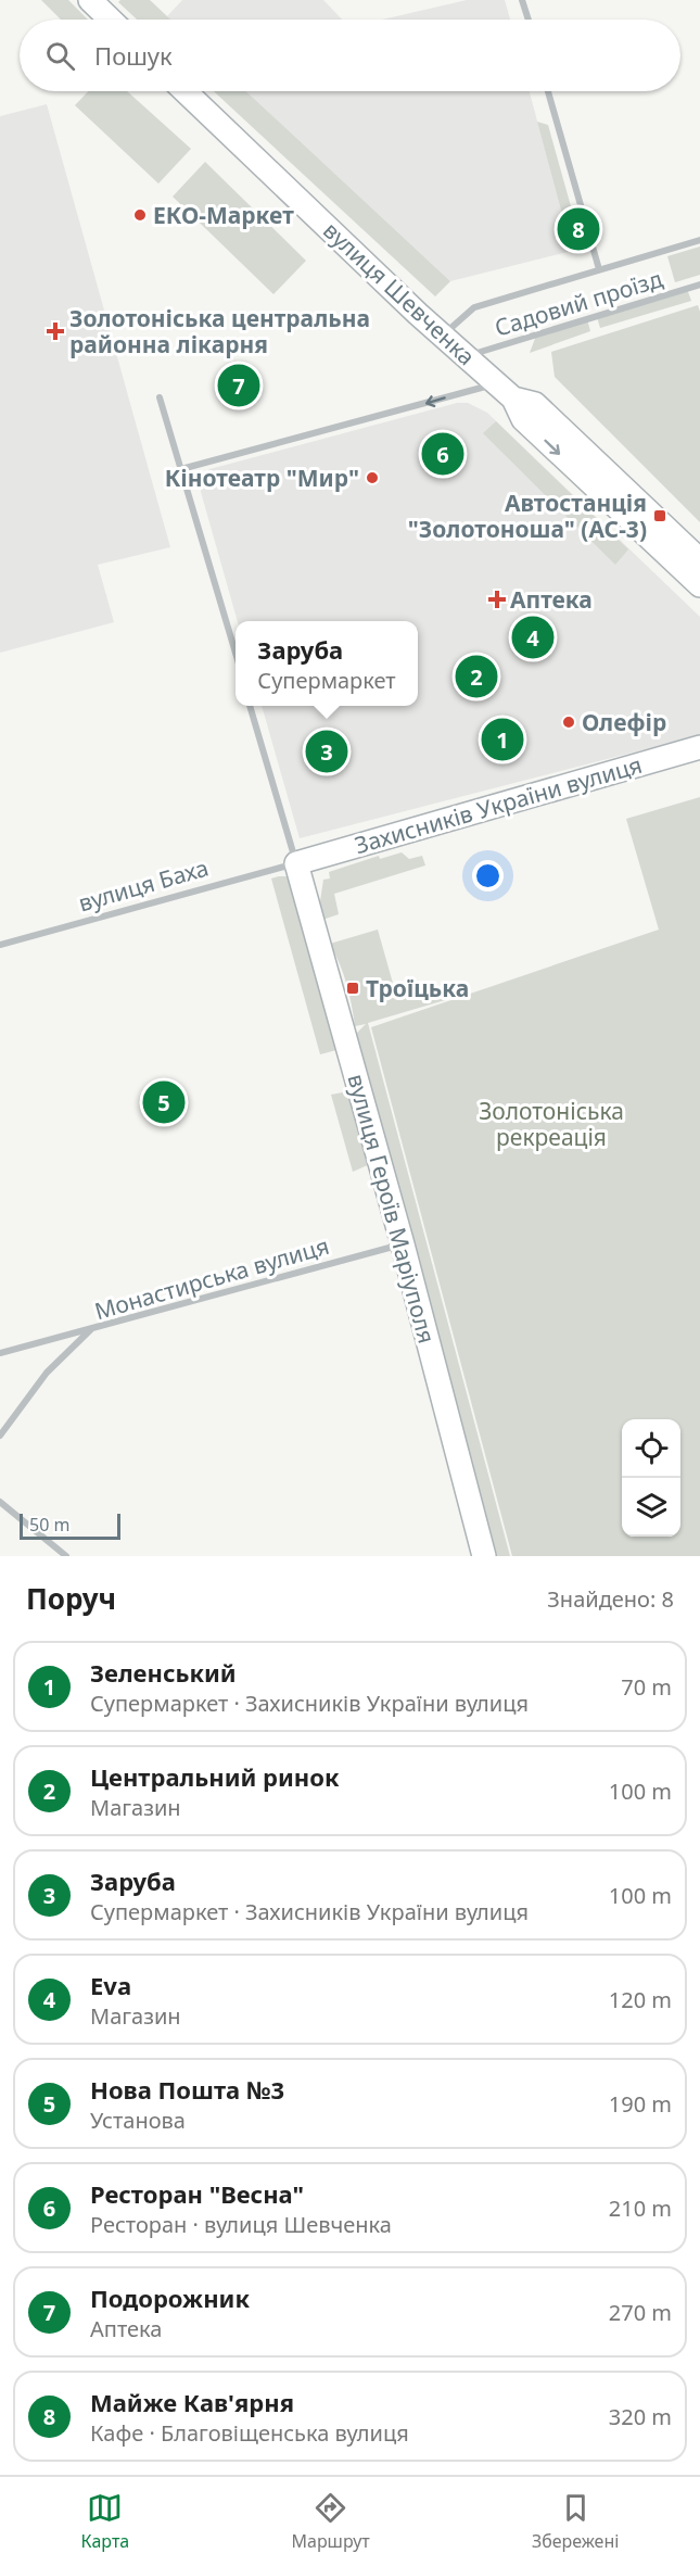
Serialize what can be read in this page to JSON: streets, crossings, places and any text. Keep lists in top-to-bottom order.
{
  "streets": {
    "main road": ["вулиця Шевченка", "Захисників України вулиця", "вулиця Героїв Маріуполя"],
    "street": ["Садовий проїзд", "вулиця Баха", "Монастирська вулиця"]
  },
  "crossings": [
    ["вулиця Шевченка", "Садовий проїзд"],
    ["Захисників України вулиця", "вулиця Баха"],
    ["Захисників України вулиця", "вулиця Героїв Маріуполя"],
    ["вулиця Баха", "вулиця Героїв Маріуполя"],
    ["вулиця Героїв Маріуполя", "Монастирська вулиця"]
  ],
  "parks": ["Золотоніська рекреація"],
  "places": {
    "other": ["ЕКО-Маркет", "Кінотеатр \"Мир\"", "Олефір"],
    "health": ["Золотоніська центральна районна лікарня", "Аптека"],
    "transit": ["Автостанція \"Золотоноша\" (АС-3)", "Троїцька"]
  },
  "scale_bar": "50 m",
  "page": {
    "search": "Пошук",
    "pins": [
      "8",
      "7",
      "6",
      "4",
      "2",
      "1",
      "3",
      "5"
    ],
    "popup": ["Заруба", "Супермаркет"],
    "scale": "50 m",
    "heading": ["Поруч", "Знайдено: 8"],
    "list": [
      {
        "mark": "1",
        "name": "Зеленський",
        "note": "Супермаркет · Захисників України вулиця",
        "value": "70 m"
      },
      {
        "mark": "2",
        "name": "Центральний ринок",
        "note": "Магазин",
        "value": "100 m"
      },
      {
        "mark": "3",
        "name": "Заруба",
        "note": "Супермаркет · Захисників України вулиця",
        "value": "100 m"
      },
      {
        "mark": "4",
        "name": "Eva",
        "note": "Магазин",
        "value": "120 m"
      },
      {
        "mark": "5",
        "name": "Нова Пошта №3",
        "note": "Установа",
        "value": "190 m"
      },
      {
        "mark": "6",
        "name": "Ресторан \"Весна\"",
        "note": "Ресторан · вулиця Шевченка",
        "value": "210 m"
      },
      {
        "mark": "7",
        "name": "Подорожник",
        "note": "Аптека",
        "value": "270 m"
      },
      {
        "mark": "8",
        "name": "Майже Кав'ярня",
        "note": "Кафе · Благовіщенська вулиця",
        "value": "320 m"
      }
    ],
    "nav": ["Карта", "Маршрут", "Збережені"]
  }
}
